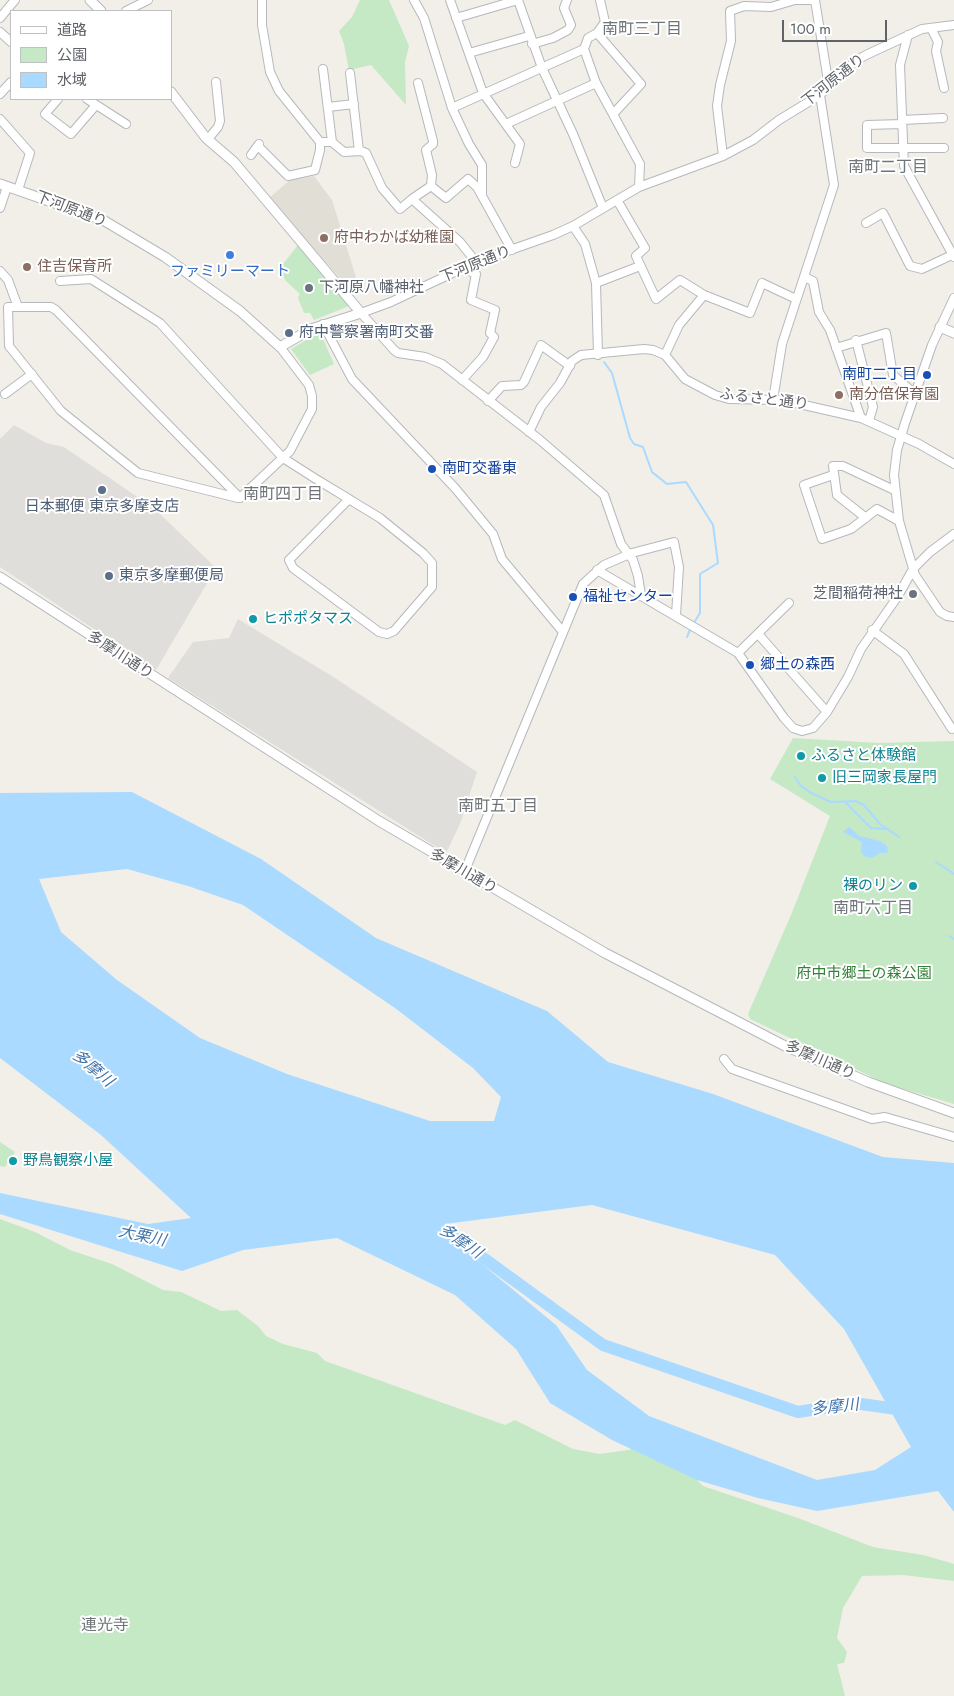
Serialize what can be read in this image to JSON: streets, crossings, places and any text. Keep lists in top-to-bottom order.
{
  "streets": {
    "street": ["下河原通り", "ふるさと通り", "多摩川通り"]
  },
  "districts": [
    "南町三丁目",
    "南町二丁目",
    "南町四丁目",
    "南町五丁目",
    "南町六丁目",
    "連光寺"
  ],
  "water": ["多摩川", "大栗川"],
  "parks": ["府中市郷土の森公園"],
  "places": [
    "府中わかば幼稚園",
    "ファミリーマート",
    "住吉保育所",
    "下河原八幡神社",
    "府中警察署南町交番",
    "南町二丁目",
    "南分倍保育園",
    "南町交番東",
    "日本郵便 東京多摩支店",
    "東京多摩郵便局",
    "芝間稲荷神社",
    "福祉センター",
    "ヒポポタマス",
    "郷土の森西",
    "ふるさと体験館",
    "旧三岡家長屋門",
    "裸のリン",
    "野鳥観察小屋"
  ],
  "legend": ["道路", "公園", "水域"],
  "scale_bar": "100 m"
}
